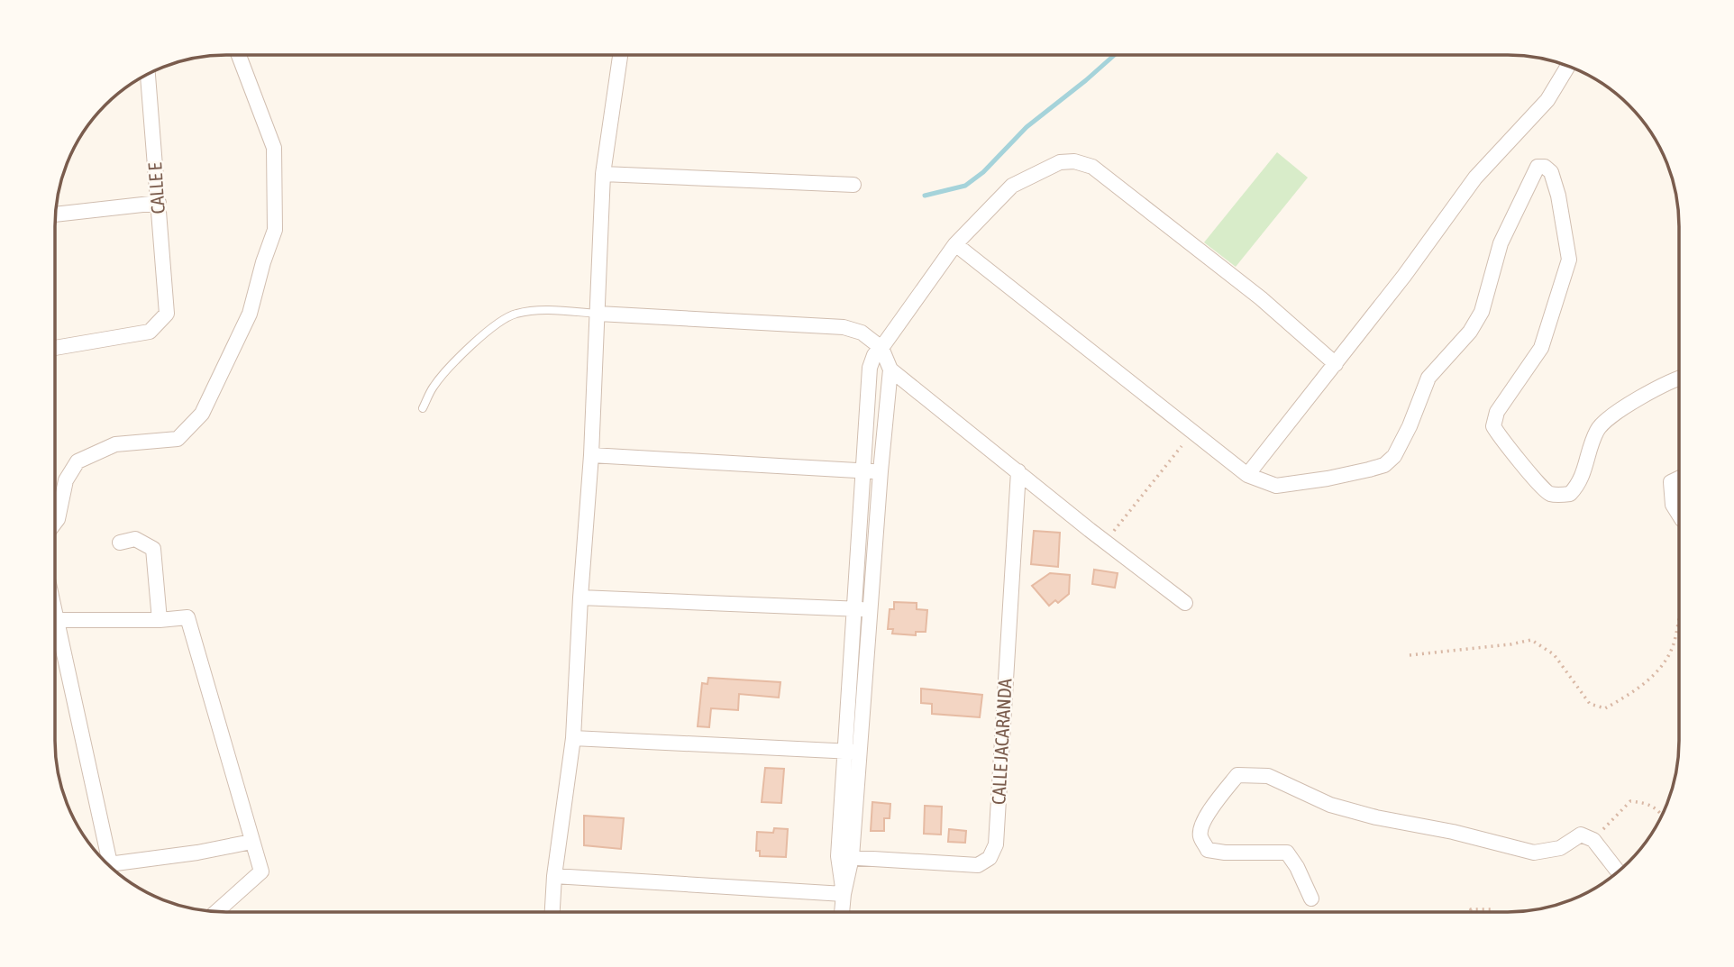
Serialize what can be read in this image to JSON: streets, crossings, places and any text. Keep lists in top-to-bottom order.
{
  "streets": {
    "street": ["CALLE E", "CALLE JACARANDA"]
  }
}
